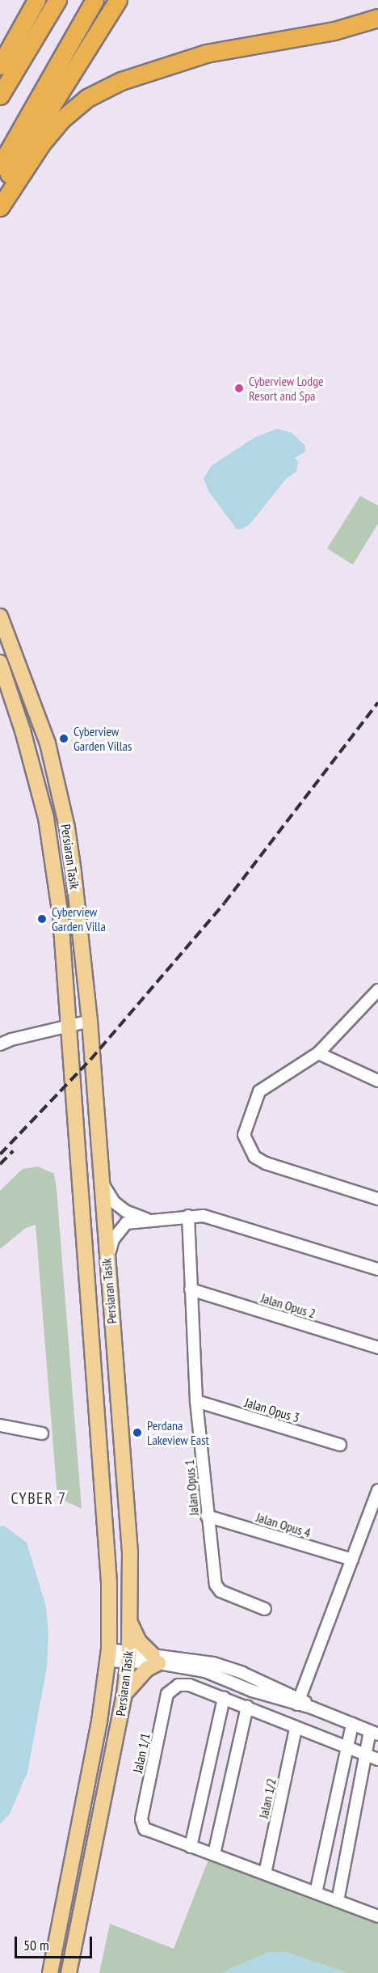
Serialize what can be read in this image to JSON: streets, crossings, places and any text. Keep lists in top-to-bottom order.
{
  "streets": {
    "main road": ["Persiaran Tasik"],
    "street": [
      "Jalan Opus 2",
      "Jalan Opus 3",
      "Jalan Opus 1",
      "Jalan Opus 4",
      "Jalan 1/1",
      "Jalan 1/2"
    ]
  },
  "crossings": [
    ["Jalan Opus 2", "Jalan Opus 1"],
    ["Jalan Opus 3", "Jalan Opus 1"],
    ["Jalan Opus 1", "Jalan Opus 4"]
  ],
  "districts": ["CYBER 7"],
  "places": [
    "Cyberview Lodge Resort and Spa",
    "Cyberview Garden Villas",
    "Cyberview Garden Villa",
    "Perdana Lakeview East"
  ],
  "scale_bar": "50 m"
}
